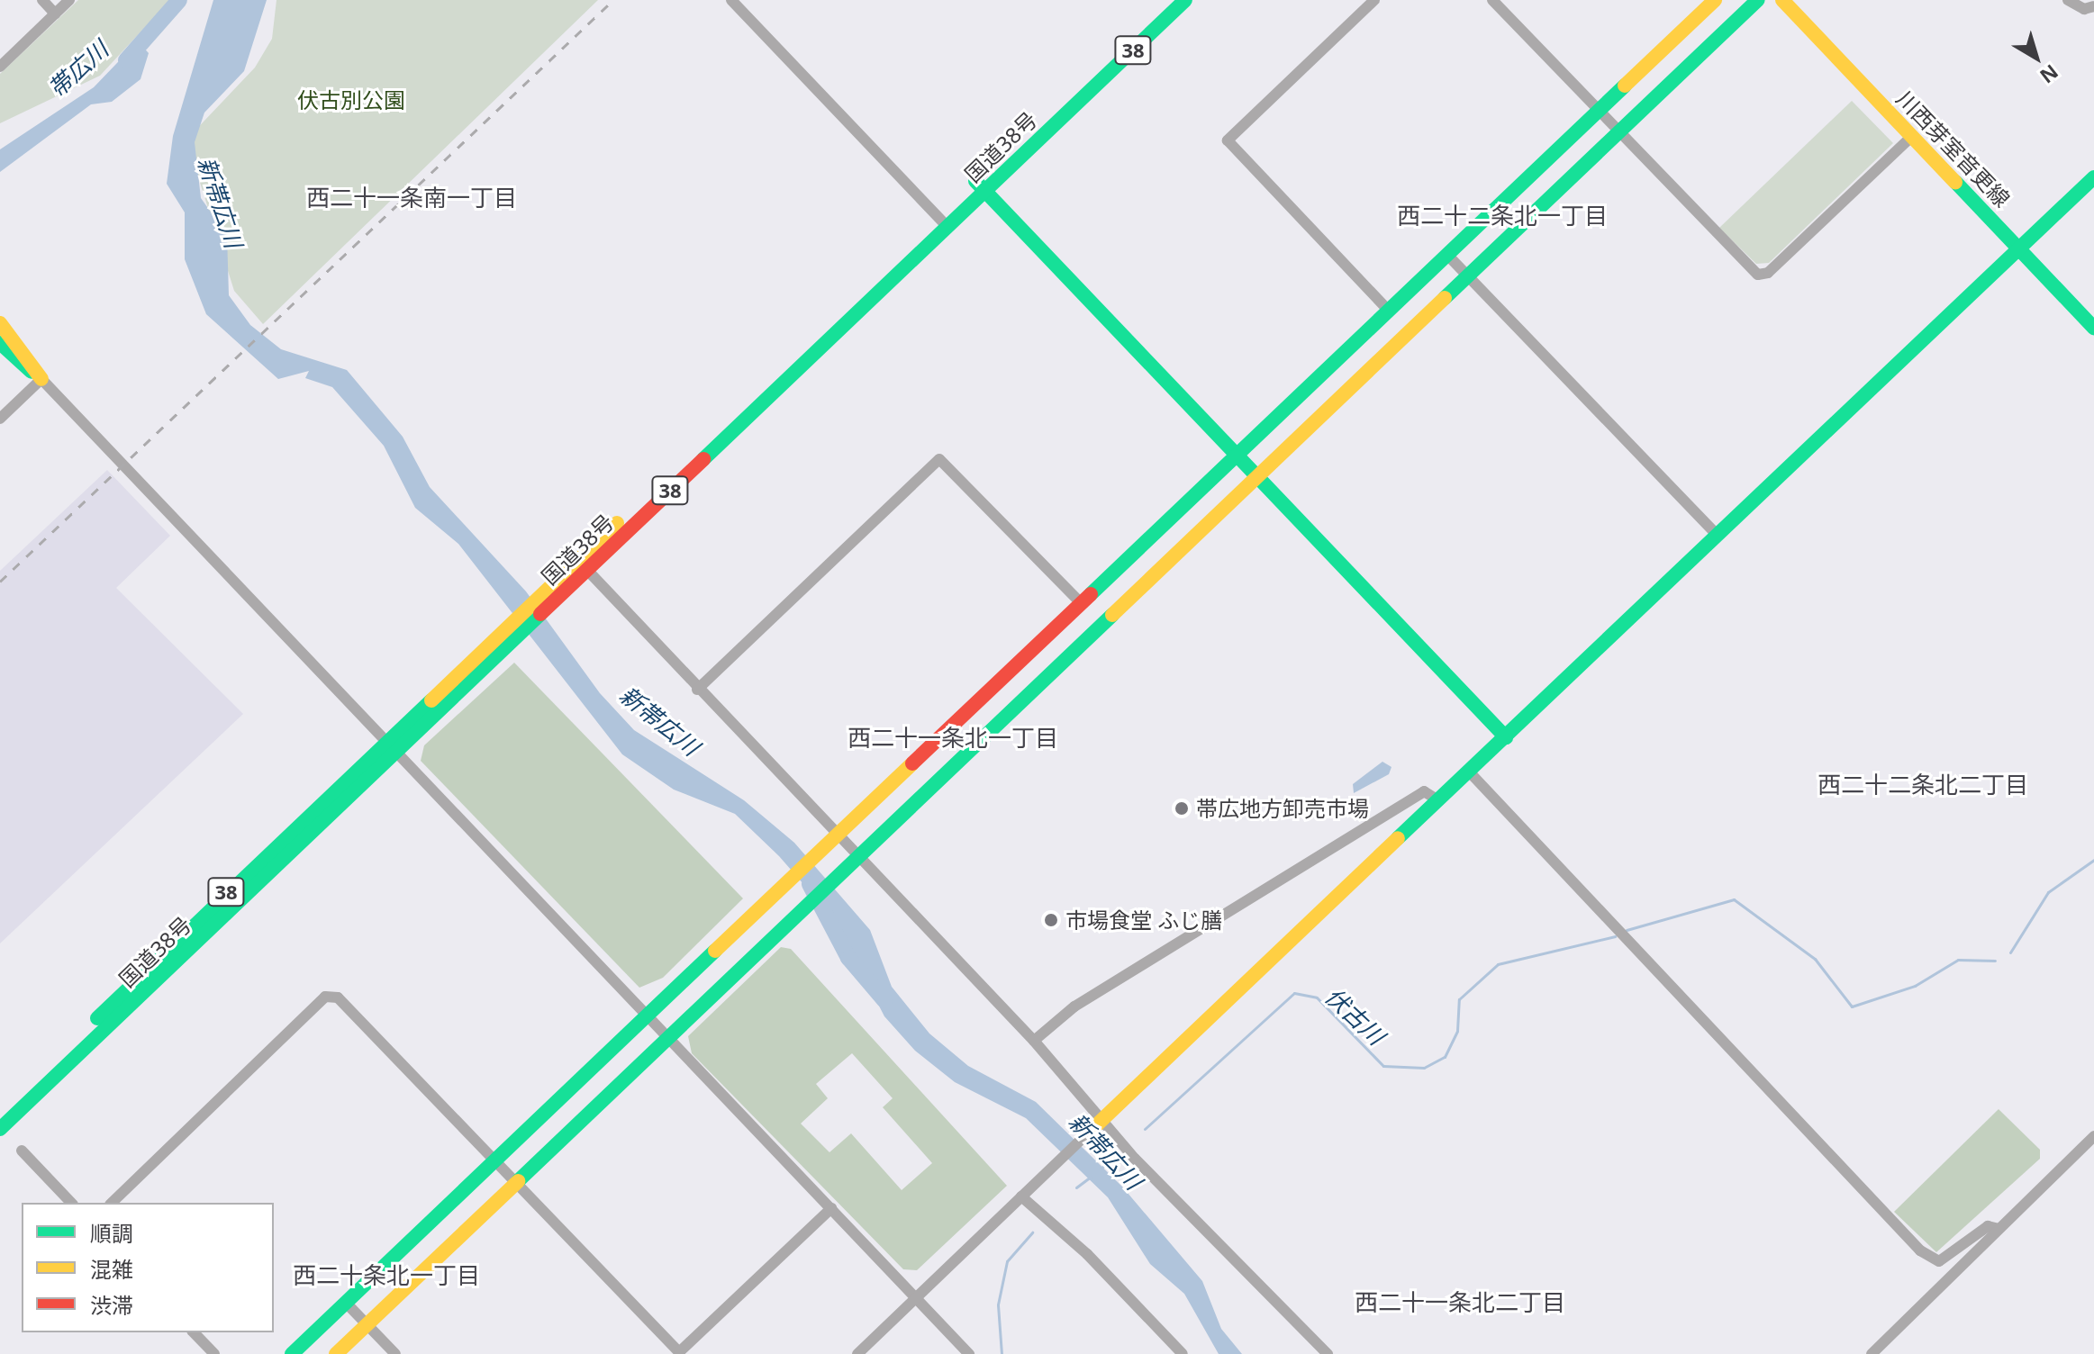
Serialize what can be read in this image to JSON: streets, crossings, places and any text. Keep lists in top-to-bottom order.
{
  "streets": {
    "main road": ["38", "国道38号", "川西芽室音更線"]
  },
  "districts": [
    "西二十一条南一丁目",
    "西二十二条北一丁目",
    "西二十一条北一丁目",
    "西二十二条北二丁目",
    "西二十条北一丁目",
    "西二十一条北二丁目"
  ],
  "water": ["帯広川", "新帯広川", "伏古川"],
  "parks": ["伏古別公園"],
  "places": ["帯広地方卸売市場", "市場食堂 ふじ膳"],
  "legend": ["順調", "混雑", "渋滞"],
  "north": "bottom right"
}
